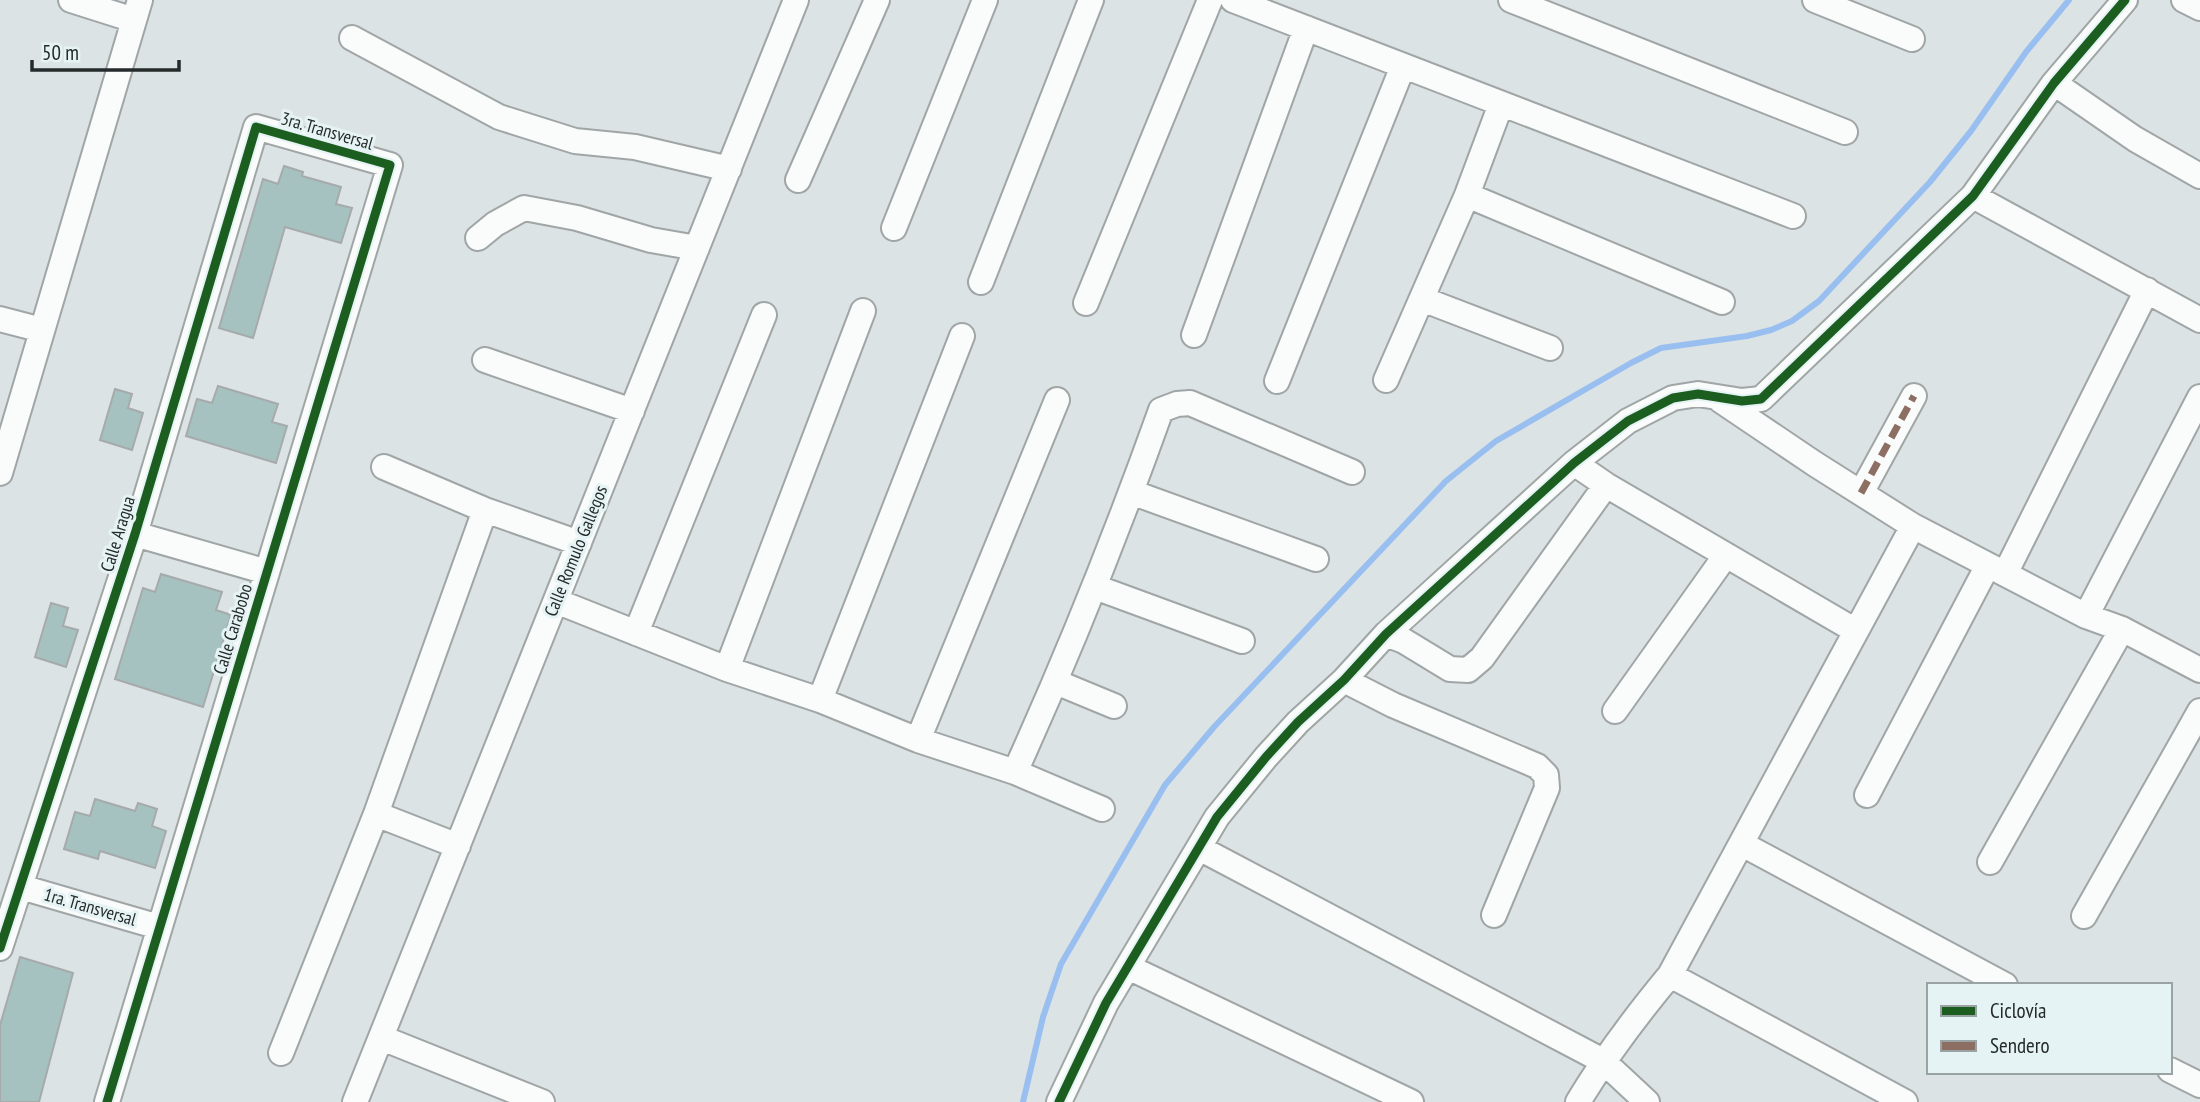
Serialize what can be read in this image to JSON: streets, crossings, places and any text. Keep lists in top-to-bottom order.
{
  "streets": {
    "street": [
      "3ra. Transversal",
      "Calle Aragua",
      "Calle Romulo Gallegos",
      "Calle Carabobo",
      "1ra. Transversal"
    ]
  },
  "crossings": [
    ["3ra. Transversal", "Calle Aragua"],
    ["3ra. Transversal", "Calle Carabobo"],
    ["Calle Aragua", "1ra. Transversal"],
    ["Calle Carabobo", "1ra. Transversal"]
  ],
  "legend": ["Ciclovía", "Sendero"],
  "scale_bar": "50 m"
}
